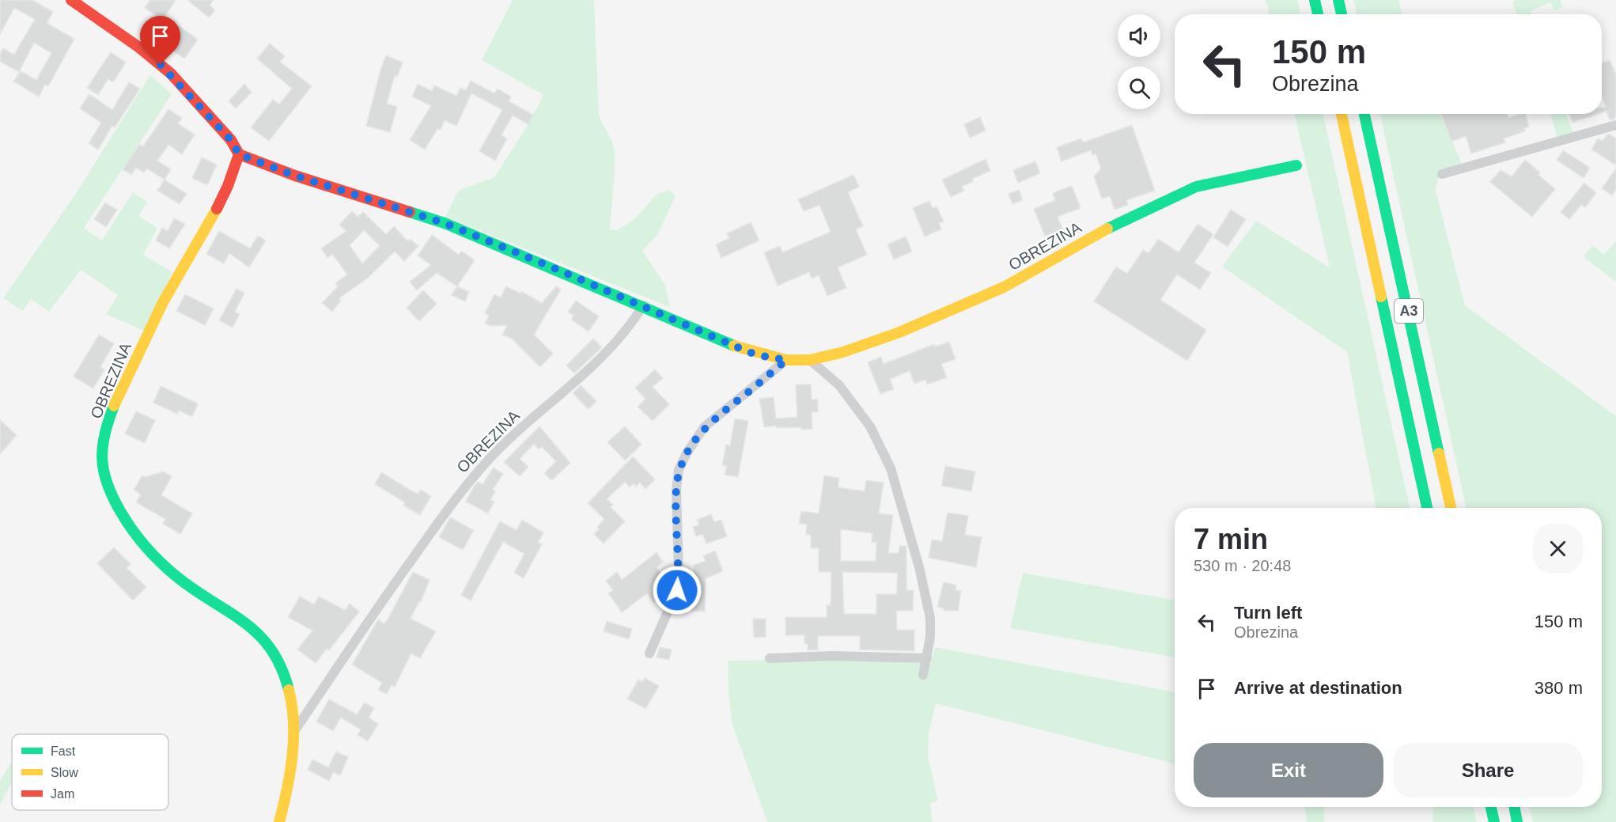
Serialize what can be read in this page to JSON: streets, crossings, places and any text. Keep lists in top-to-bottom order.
{
  "streets": {
    "main road": ["OBREZINA", "A3"]
  },
  "legend": ["Fast", "Slow", "Jam"],
  "page": {
    "turn": ["150 m", "Obrezina"],
    "heading": ["7 min", "530 m · 20:48"],
    "list": [
      {
        "name": "Turn left",
        "note": "Obrezina",
        "value": "150 m"
      },
      {
        "name": "Arrive at destination",
        "value": "380 m"
      }
    ],
    "buttons": ["Exit", "Share"]
  }
}
